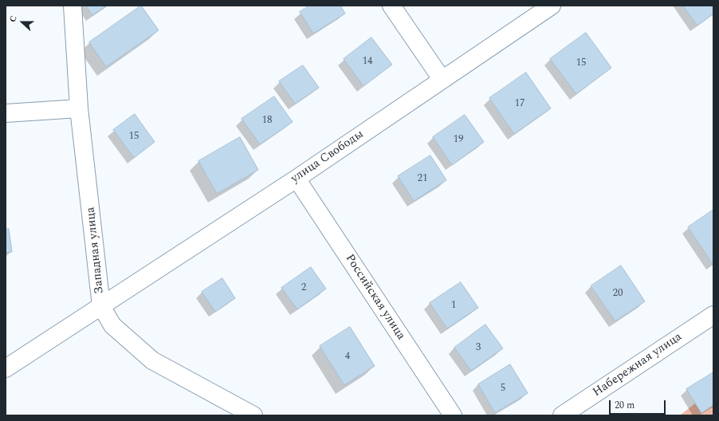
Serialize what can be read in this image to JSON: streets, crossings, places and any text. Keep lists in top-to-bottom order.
{
  "streets": {
    "street": [
      "улица Свободы",
      "Западная улица",
      "Российская улица",
      "Набережная улица"
    ]
  },
  "crossings": [
    ["улица Свободы", "Западная улица"],
    ["улица Свободы", "Российская улица"]
  ],
  "house_numbers": [
    "14",
    "15",
    "17",
    "18",
    "15",
    "19",
    "21",
    "2",
    "20",
    "1",
    "3",
    "4",
    "5"
  ],
  "scale_bar": "20 m",
  "north": "left"
}
